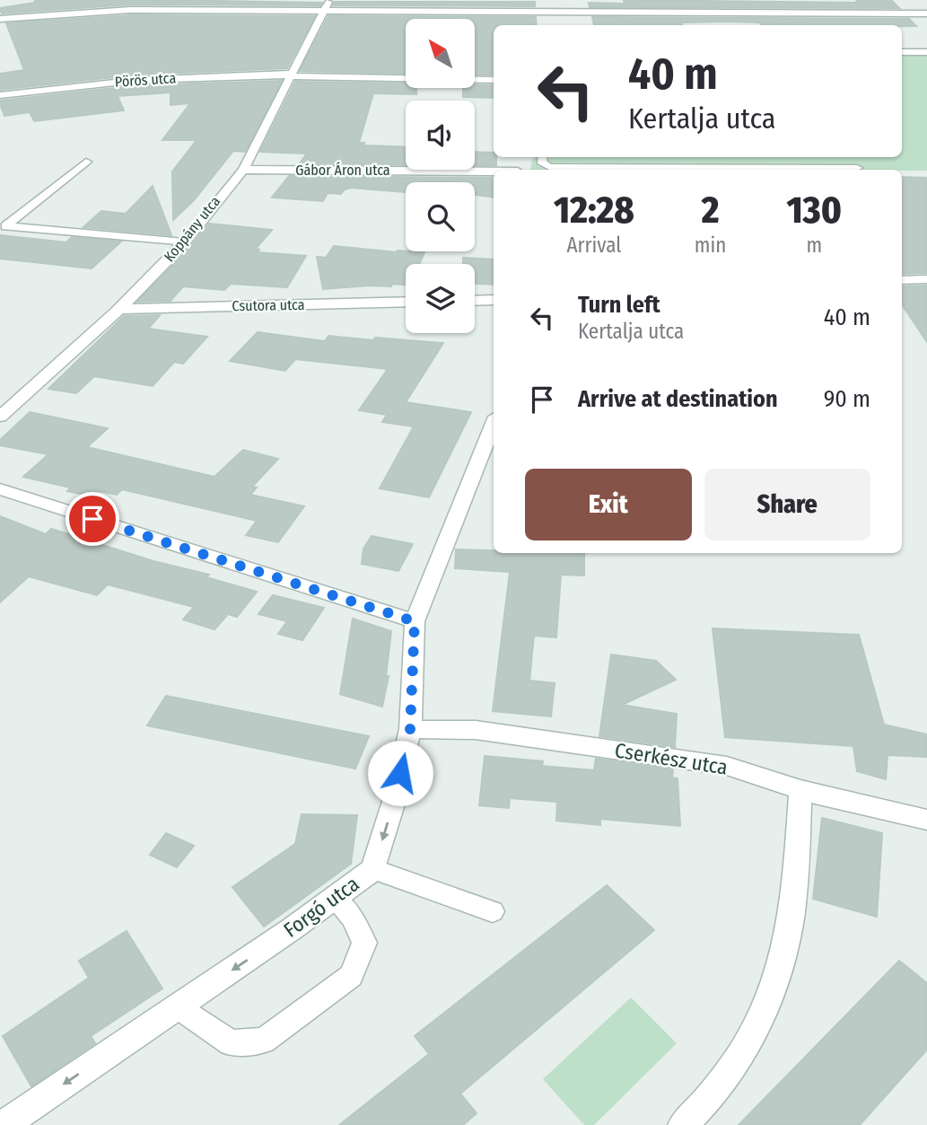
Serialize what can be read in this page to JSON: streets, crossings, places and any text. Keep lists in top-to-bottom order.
{
  "streets": {
    "street": [
      "Pörös utca",
      "Gábor Áron utca",
      "Koppány utca",
      "Csutora utca",
      "Cserkész utca",
      "Forgó utca"
    ]
  },
  "crossings": [
    ["Pörös utca", "Koppány utca"],
    ["Gábor Áron utca", "Koppány utca"],
    ["Koppány utca", "Csutora utca"],
    ["Cserkész utca", "Forgó utca"]
  ],
  "one_way": ["Forgó utca"],
  "north": "top left",
  "page": {
    "turn": ["40 m", "Kertalja utca"],
    "eta": [
      "12:28",
      "Arrival",
      "2",
      "min",
      "130",
      "m"
    ],
    "list": [
      {
        "name": "Turn left",
        "note": "Kertalja utca",
        "value": "40 m"
      },
      {
        "name": "Arrive at destination",
        "value": "90 m"
      }
    ],
    "buttons": ["Exit", "Share"]
  }
}
